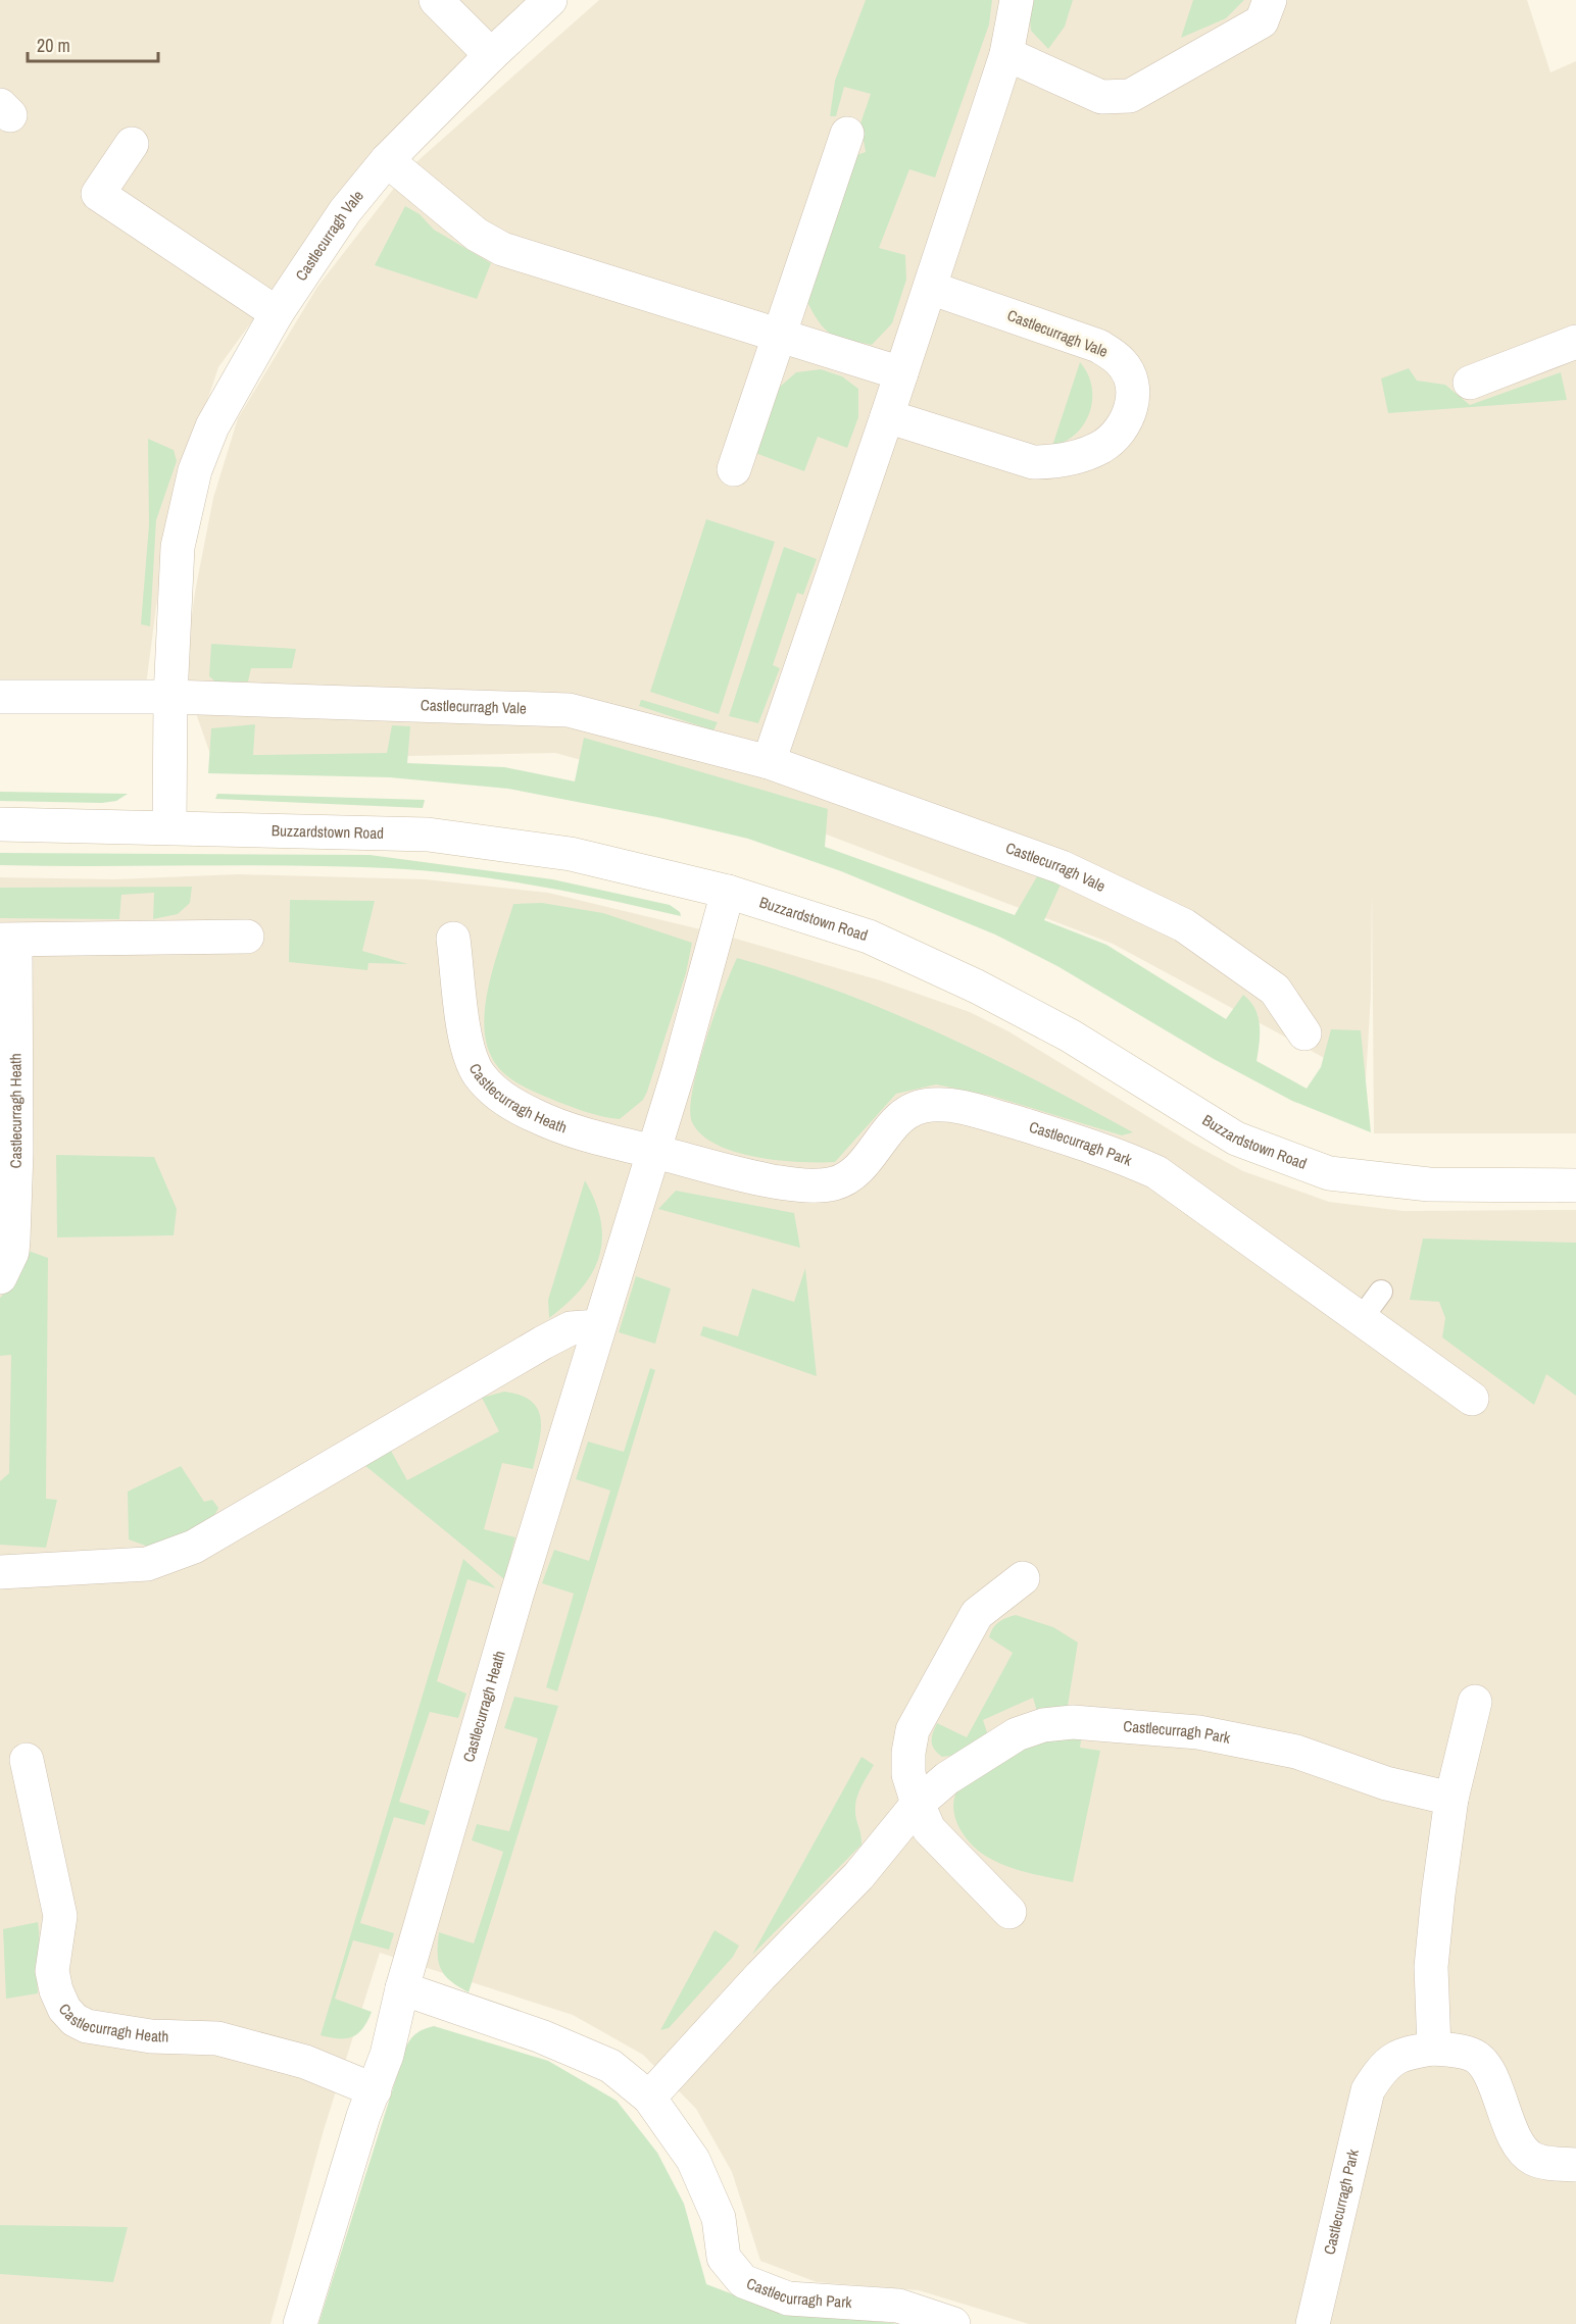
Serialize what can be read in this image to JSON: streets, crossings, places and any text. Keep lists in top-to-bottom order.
{
  "streets": {
    "street": [
      "Castlecurragh Vale",
      "Buzzardstown Road",
      "Castlecurragh Heath",
      "Castlecurragh Park"
    ]
  },
  "crossings": [
    ["Castlecurragh Vale", "Buzzardstown Road"],
    ["Buzzardstown Road", "Castlecurragh Heath"],
    ["Castlecurragh Heath", "Castlecurragh Park"]
  ],
  "scale_bar": "20 m"
}
